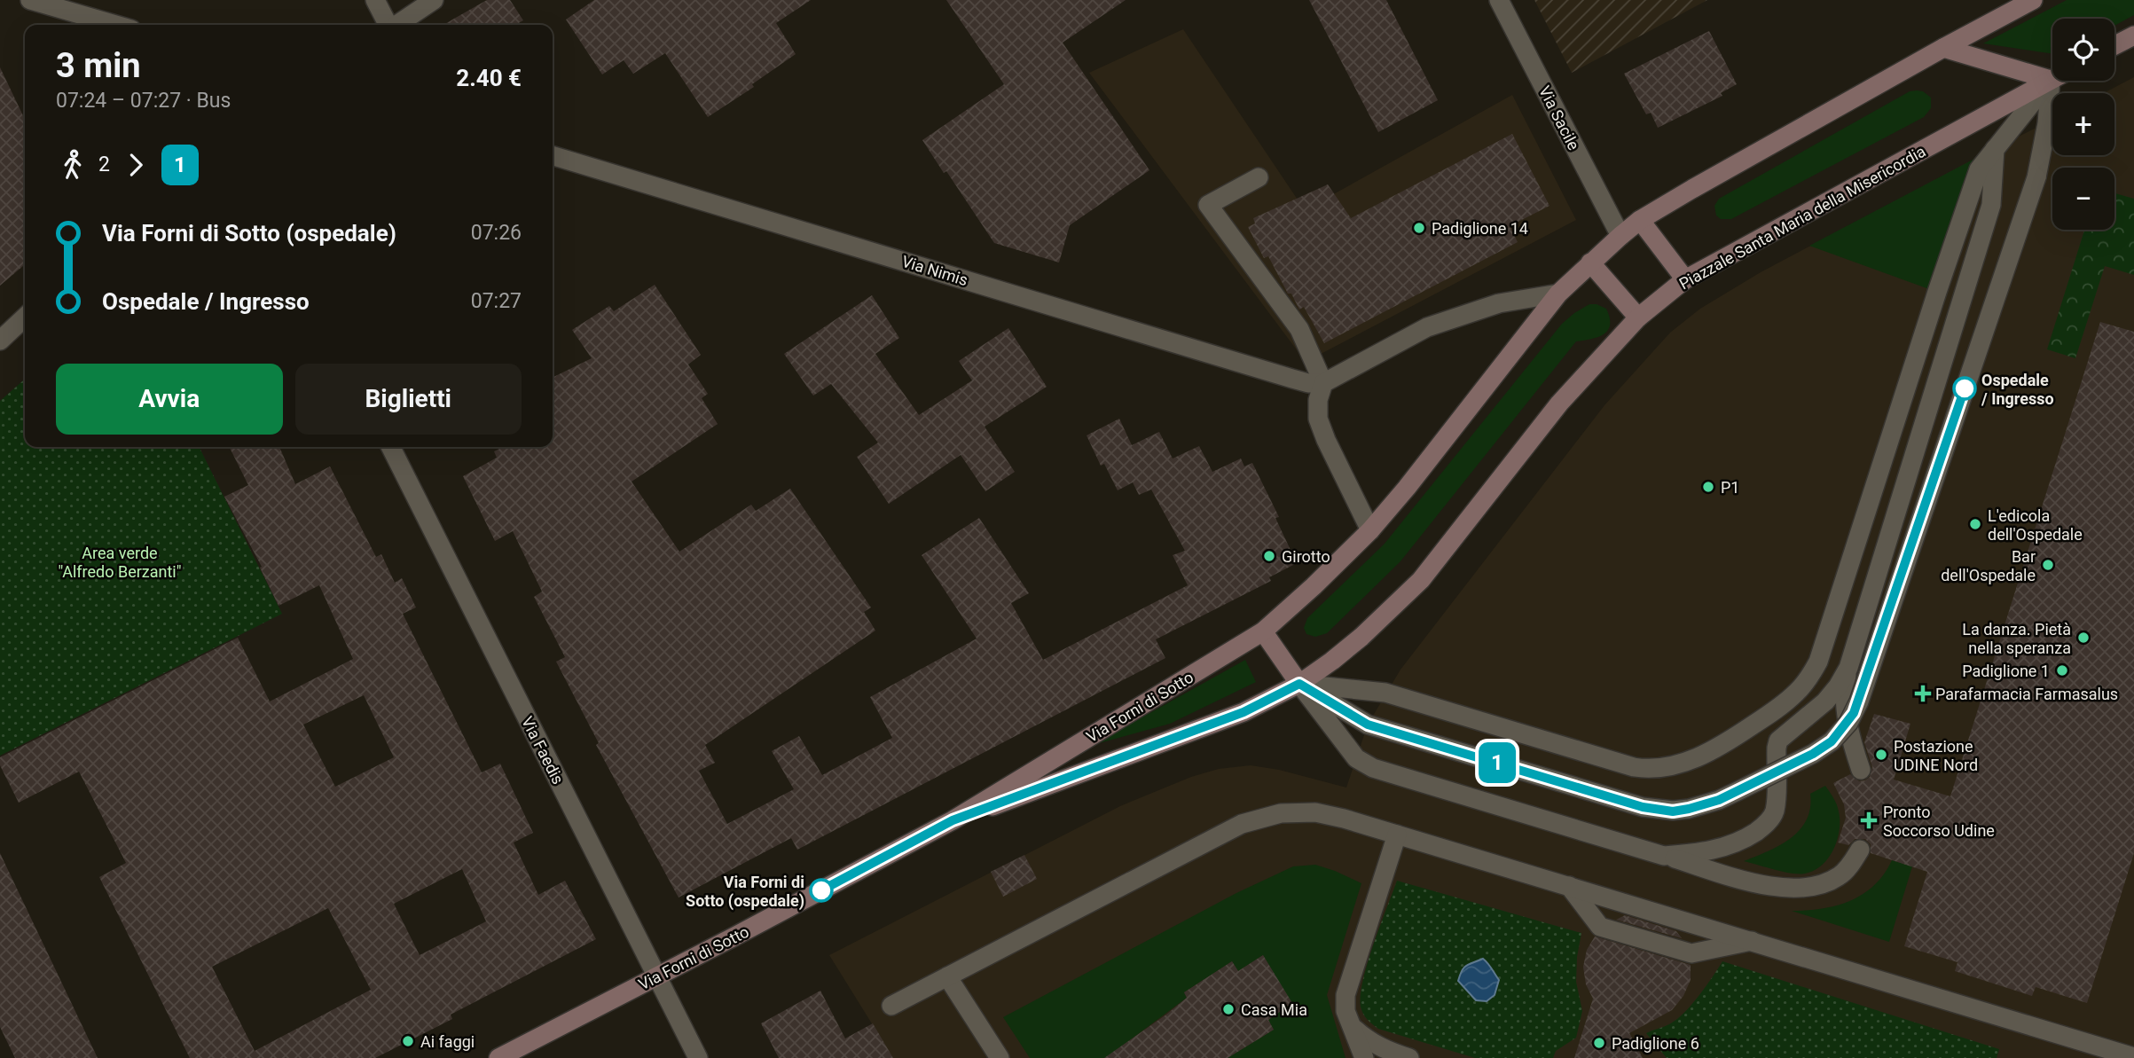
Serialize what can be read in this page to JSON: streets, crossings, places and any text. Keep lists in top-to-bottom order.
{
  "streets": {
    "main road": ["Piazzale Santa Maria della Misericordia", "Via Forni di Sotto"],
    "street": ["Via Sacile", "Via Nimis", "Via Faedis"]
  },
  "crossings": [
    ["Piazzale Santa Maria della Misericordia", "Via Forni di Sotto"],
    ["Via Forni di Sotto", "Via Faedis"]
  ],
  "parks": ["Area verde \"Alfredo Berzanti\""],
  "places": {
    "other": [
      "Padiglione 14",
      "Ospedale / Ingresso",
      "P1",
      "L'edicola dell'Ospedale",
      "Girotto",
      "Bar dell'Ospedale",
      "La danza. Pietà nella speranza",
      "Padiglione 1",
      "Postazione UDINE Nord",
      "Via Forni di Sotto (ospedale)",
      "Casa Mia",
      "Ai faggi",
      "Padiglione 6"
    ],
    "health": ["Parafarmacia Farmasalus", "Pronto Soccorso Udine"]
  },
  "lines": ["bus line 1"],
  "page": {
    "on_map": "1",
    "map_buttons": ["+", "−"],
    "heading": ["3 min", "07:24 – 07:27 · Bus", "2.40 €"],
    "legs": ["2", "1"],
    "list": [
      {
        "name": "Via Forni di Sotto (ospedale)",
        "value": "07:26"
      },
      {
        "name": "Ospedale / Ingresso",
        "value": "07:27"
      }
    ],
    "buttons": ["Avvia", "Biglietti"]
  }
}
